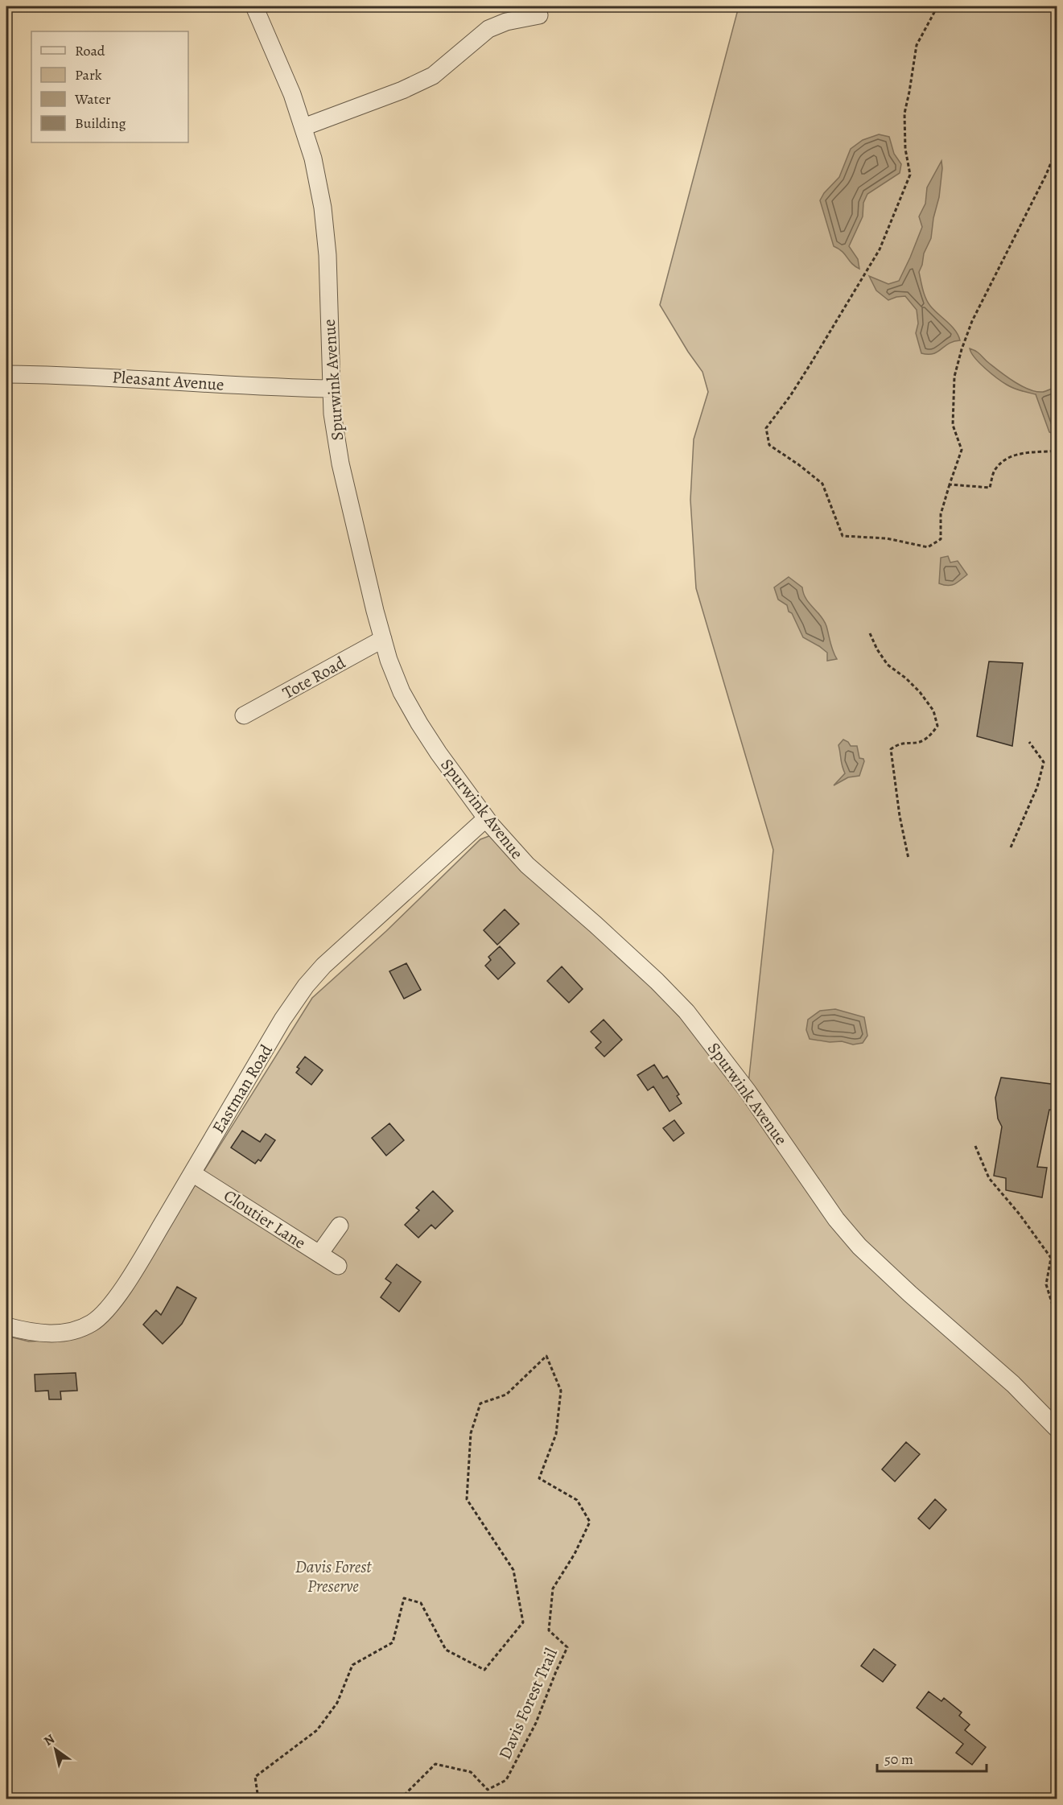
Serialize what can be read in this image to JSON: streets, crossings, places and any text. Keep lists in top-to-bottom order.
{
  "streets": {
    "street": [
      "Spurwink Avenue",
      "Pleasant Avenue",
      "Tote Road",
      "Eastman Road",
      "Cloutier Lane"
    ],
    "path": ["Davis Forest Trail"]
  },
  "crossings": [
    ["Spurwink Avenue", "Pleasant Avenue"],
    ["Spurwink Avenue", "Tote Road"],
    ["Spurwink Avenue", "Eastman Road"],
    ["Eastman Road", "Cloutier Lane"]
  ],
  "parks": ["Davis Forest Preserve"],
  "legend": [
    "Road",
    "Park",
    "Water",
    "Building"
  ],
  "scale_bar": "50 m",
  "north": "top left"
}
